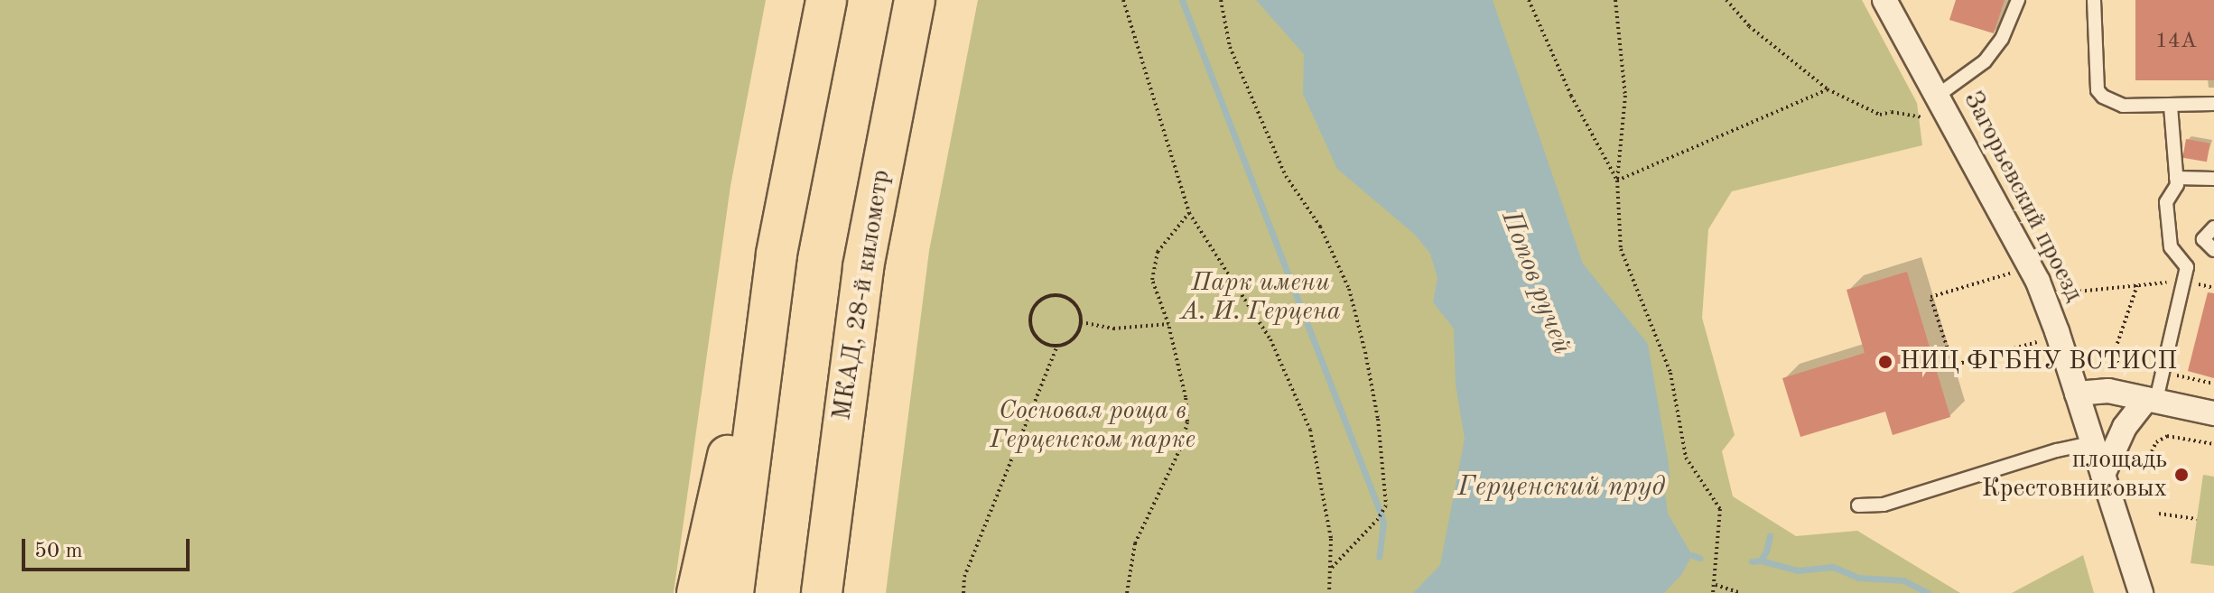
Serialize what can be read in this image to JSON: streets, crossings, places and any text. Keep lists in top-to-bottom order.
{
  "streets": {
    "highway": ["МКАД, 28-й километр"],
    "street": ["Загорьевский проезд"]
  },
  "water": ["Попов ручей", "Герценский пруд"],
  "parks": ["Парк имени А. И. Герцена", "Сосновая роща в Герценском парке"],
  "places": ["НИЦ ФГБНУ ВСТИСП", "площадь Крестовниковых"],
  "house_numbers": ["14А"],
  "scale_bar": "50 m"
}
